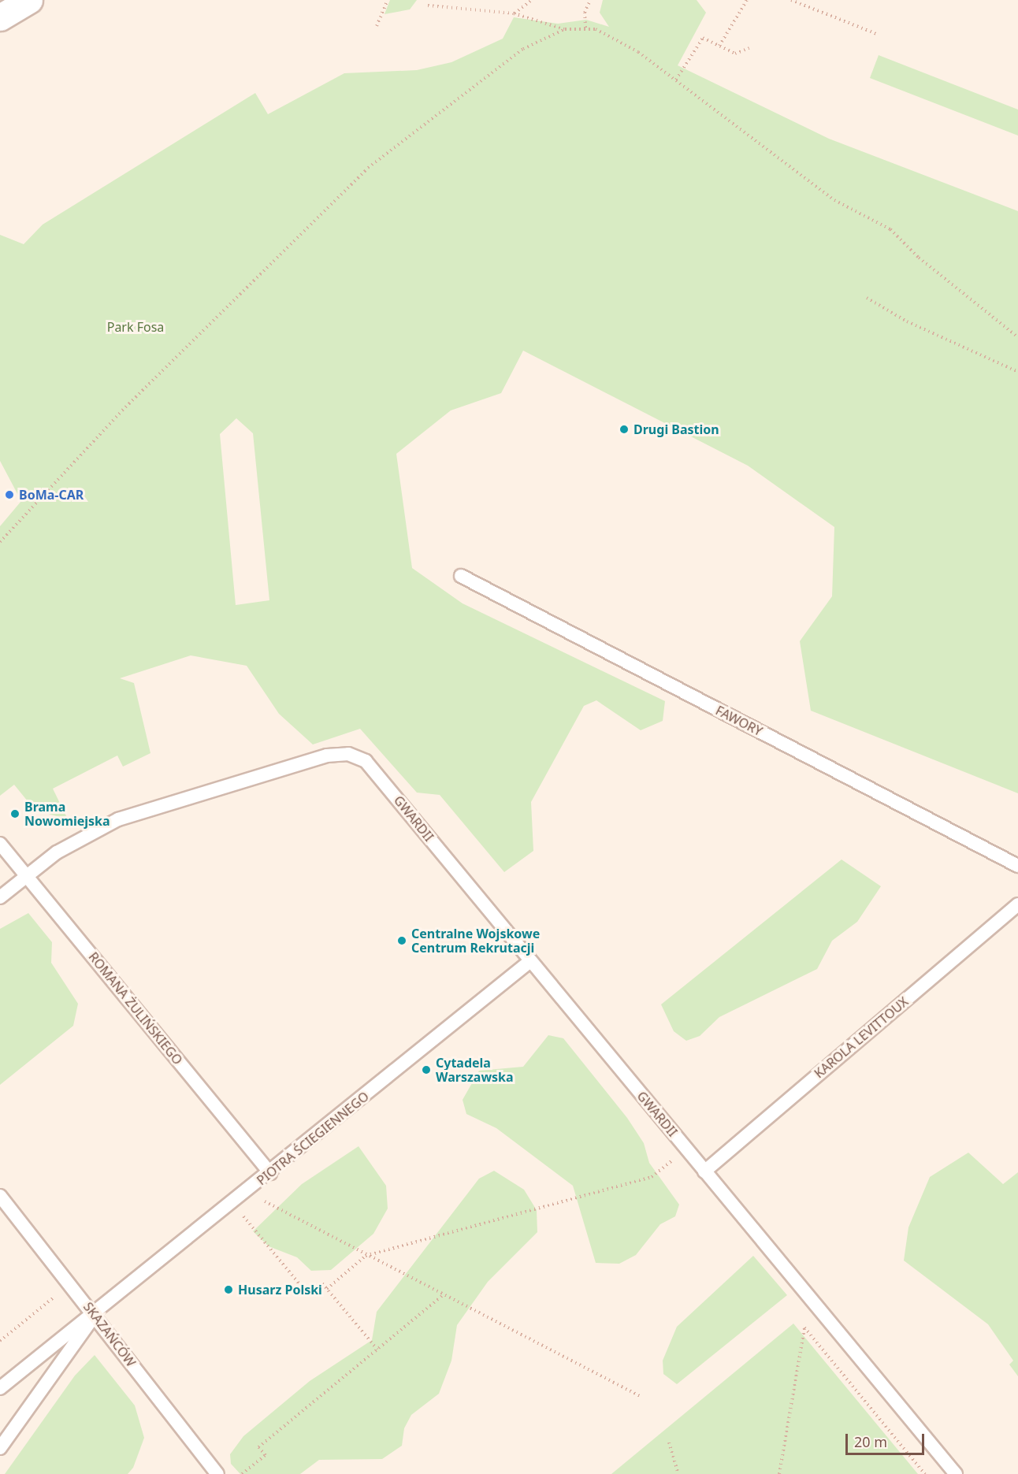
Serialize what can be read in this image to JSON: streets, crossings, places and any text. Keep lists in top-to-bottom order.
{
  "streets": {
    "lane": [
      "FAWORY",
      "GWARDII",
      "ROMANA ŻULIŃSKIEGO",
      "KAROLA LEVITTOUX",
      "PIOTRA ŚCIEGIENNEGO",
      "SKAZAŃCÓW"
    ]
  },
  "crossings": [
    ["GWARDII", "ROMANA ŻULIŃSKIEGO"],
    ["GWARDII", "KAROLA LEVITTOUX"],
    ["GWARDII", "PIOTRA ŚCIEGIENNEGO"],
    ["ROMANA ŻULIŃSKIEGO", "PIOTRA ŚCIEGIENNEGO"],
    ["PIOTRA ŚCIEGIENNEGO", "SKAZAŃCÓW"]
  ],
  "parks": ["Park Fosa"],
  "places": [
    "Drugi Bastion",
    "BoMa-CAR",
    "Brama Nowomiejska",
    "Centralne Wojskowe Centrum Rekrutacji",
    "Cytadela Warszawska",
    "Husarz Polski"
  ],
  "scale_bar": "20 m"
}
